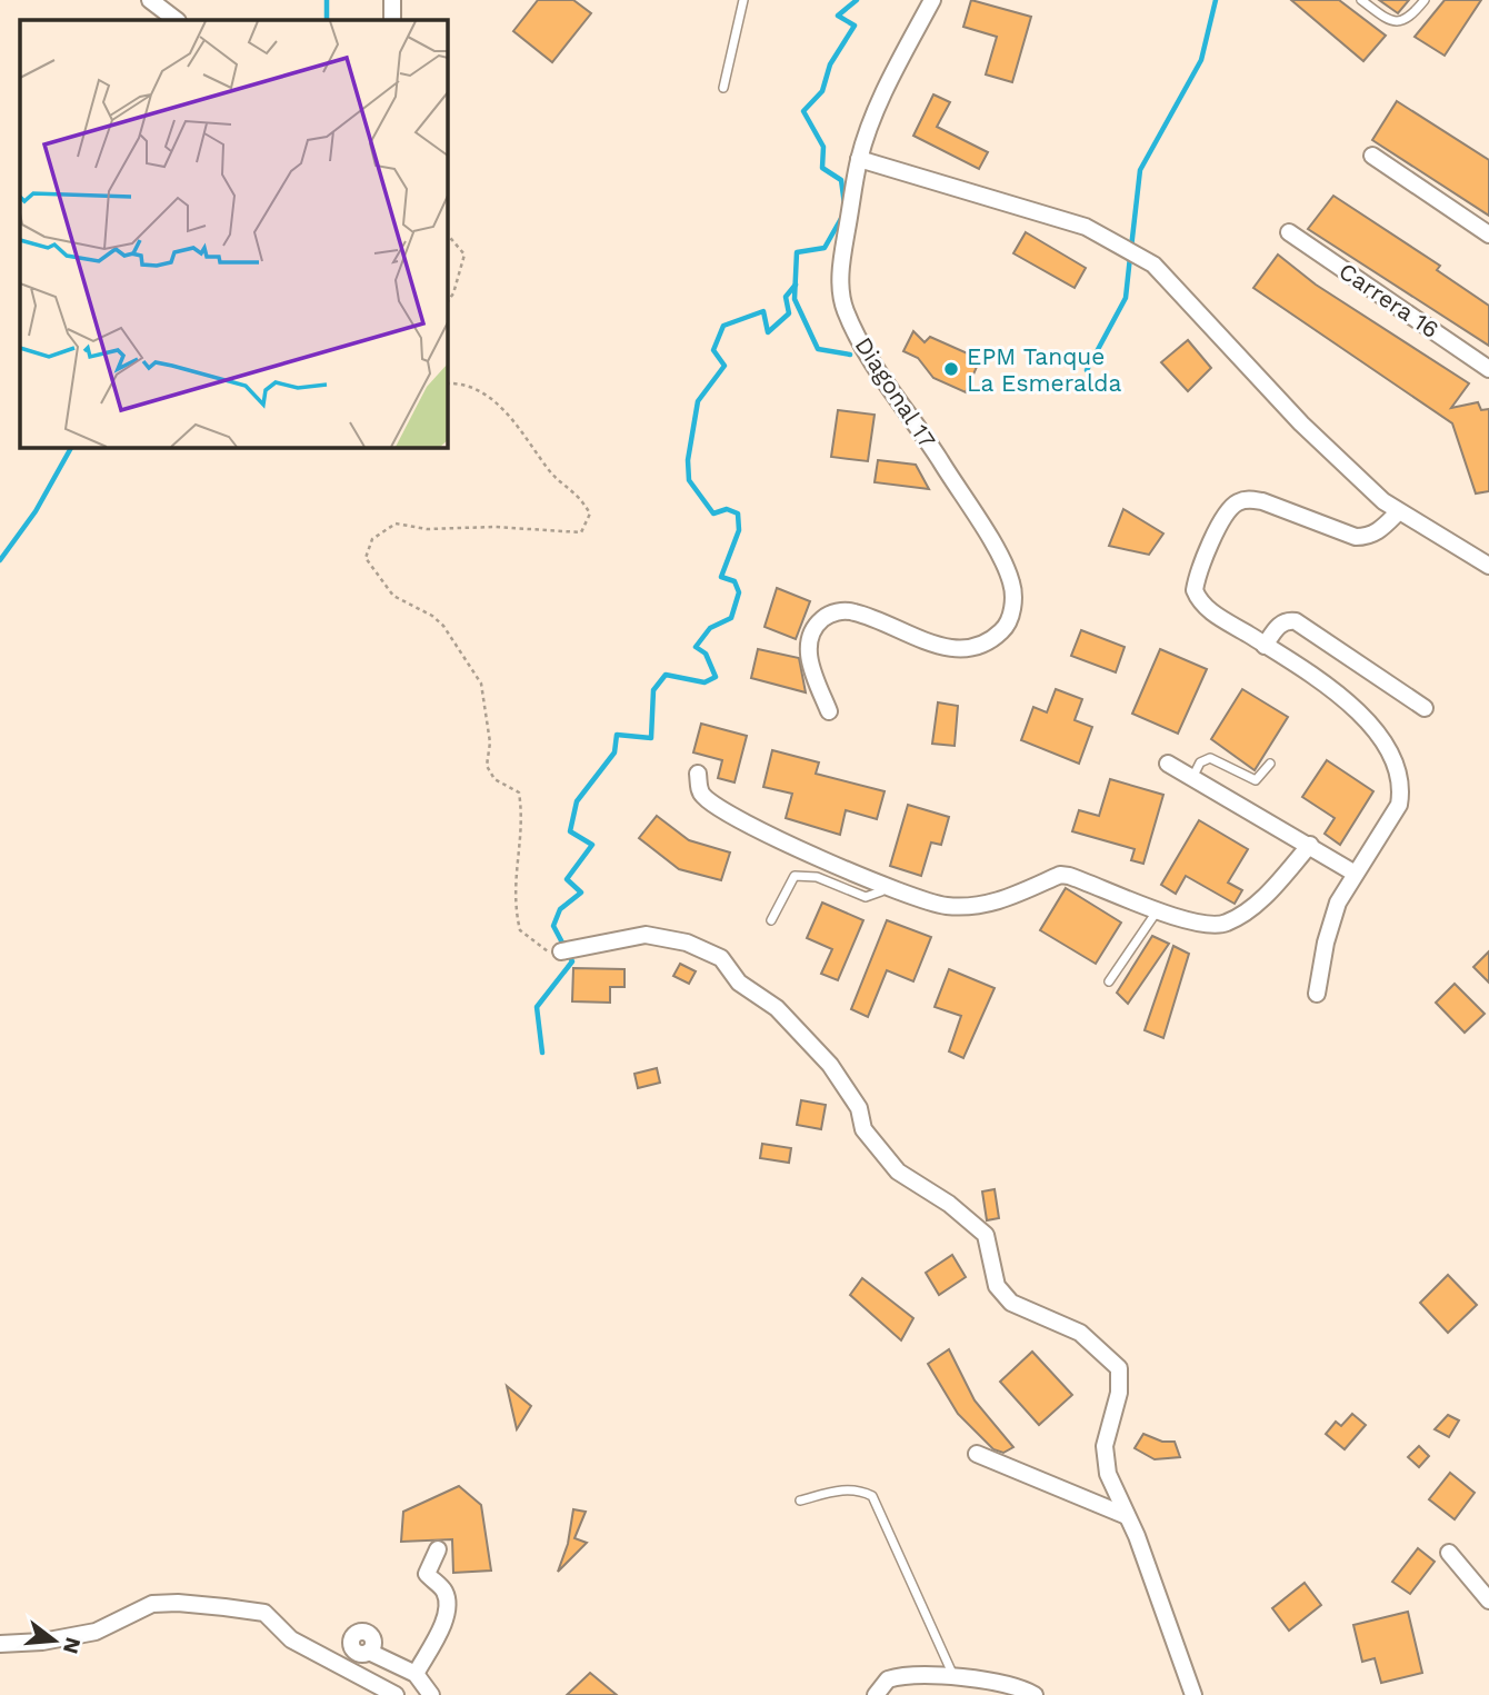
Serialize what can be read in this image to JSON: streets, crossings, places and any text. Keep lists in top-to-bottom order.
{
  "streets": {
    "street": ["Carrera 16", "Diagonal 17"]
  },
  "places": ["EPM Tanque La Esmeralda"],
  "north": "right"
}
